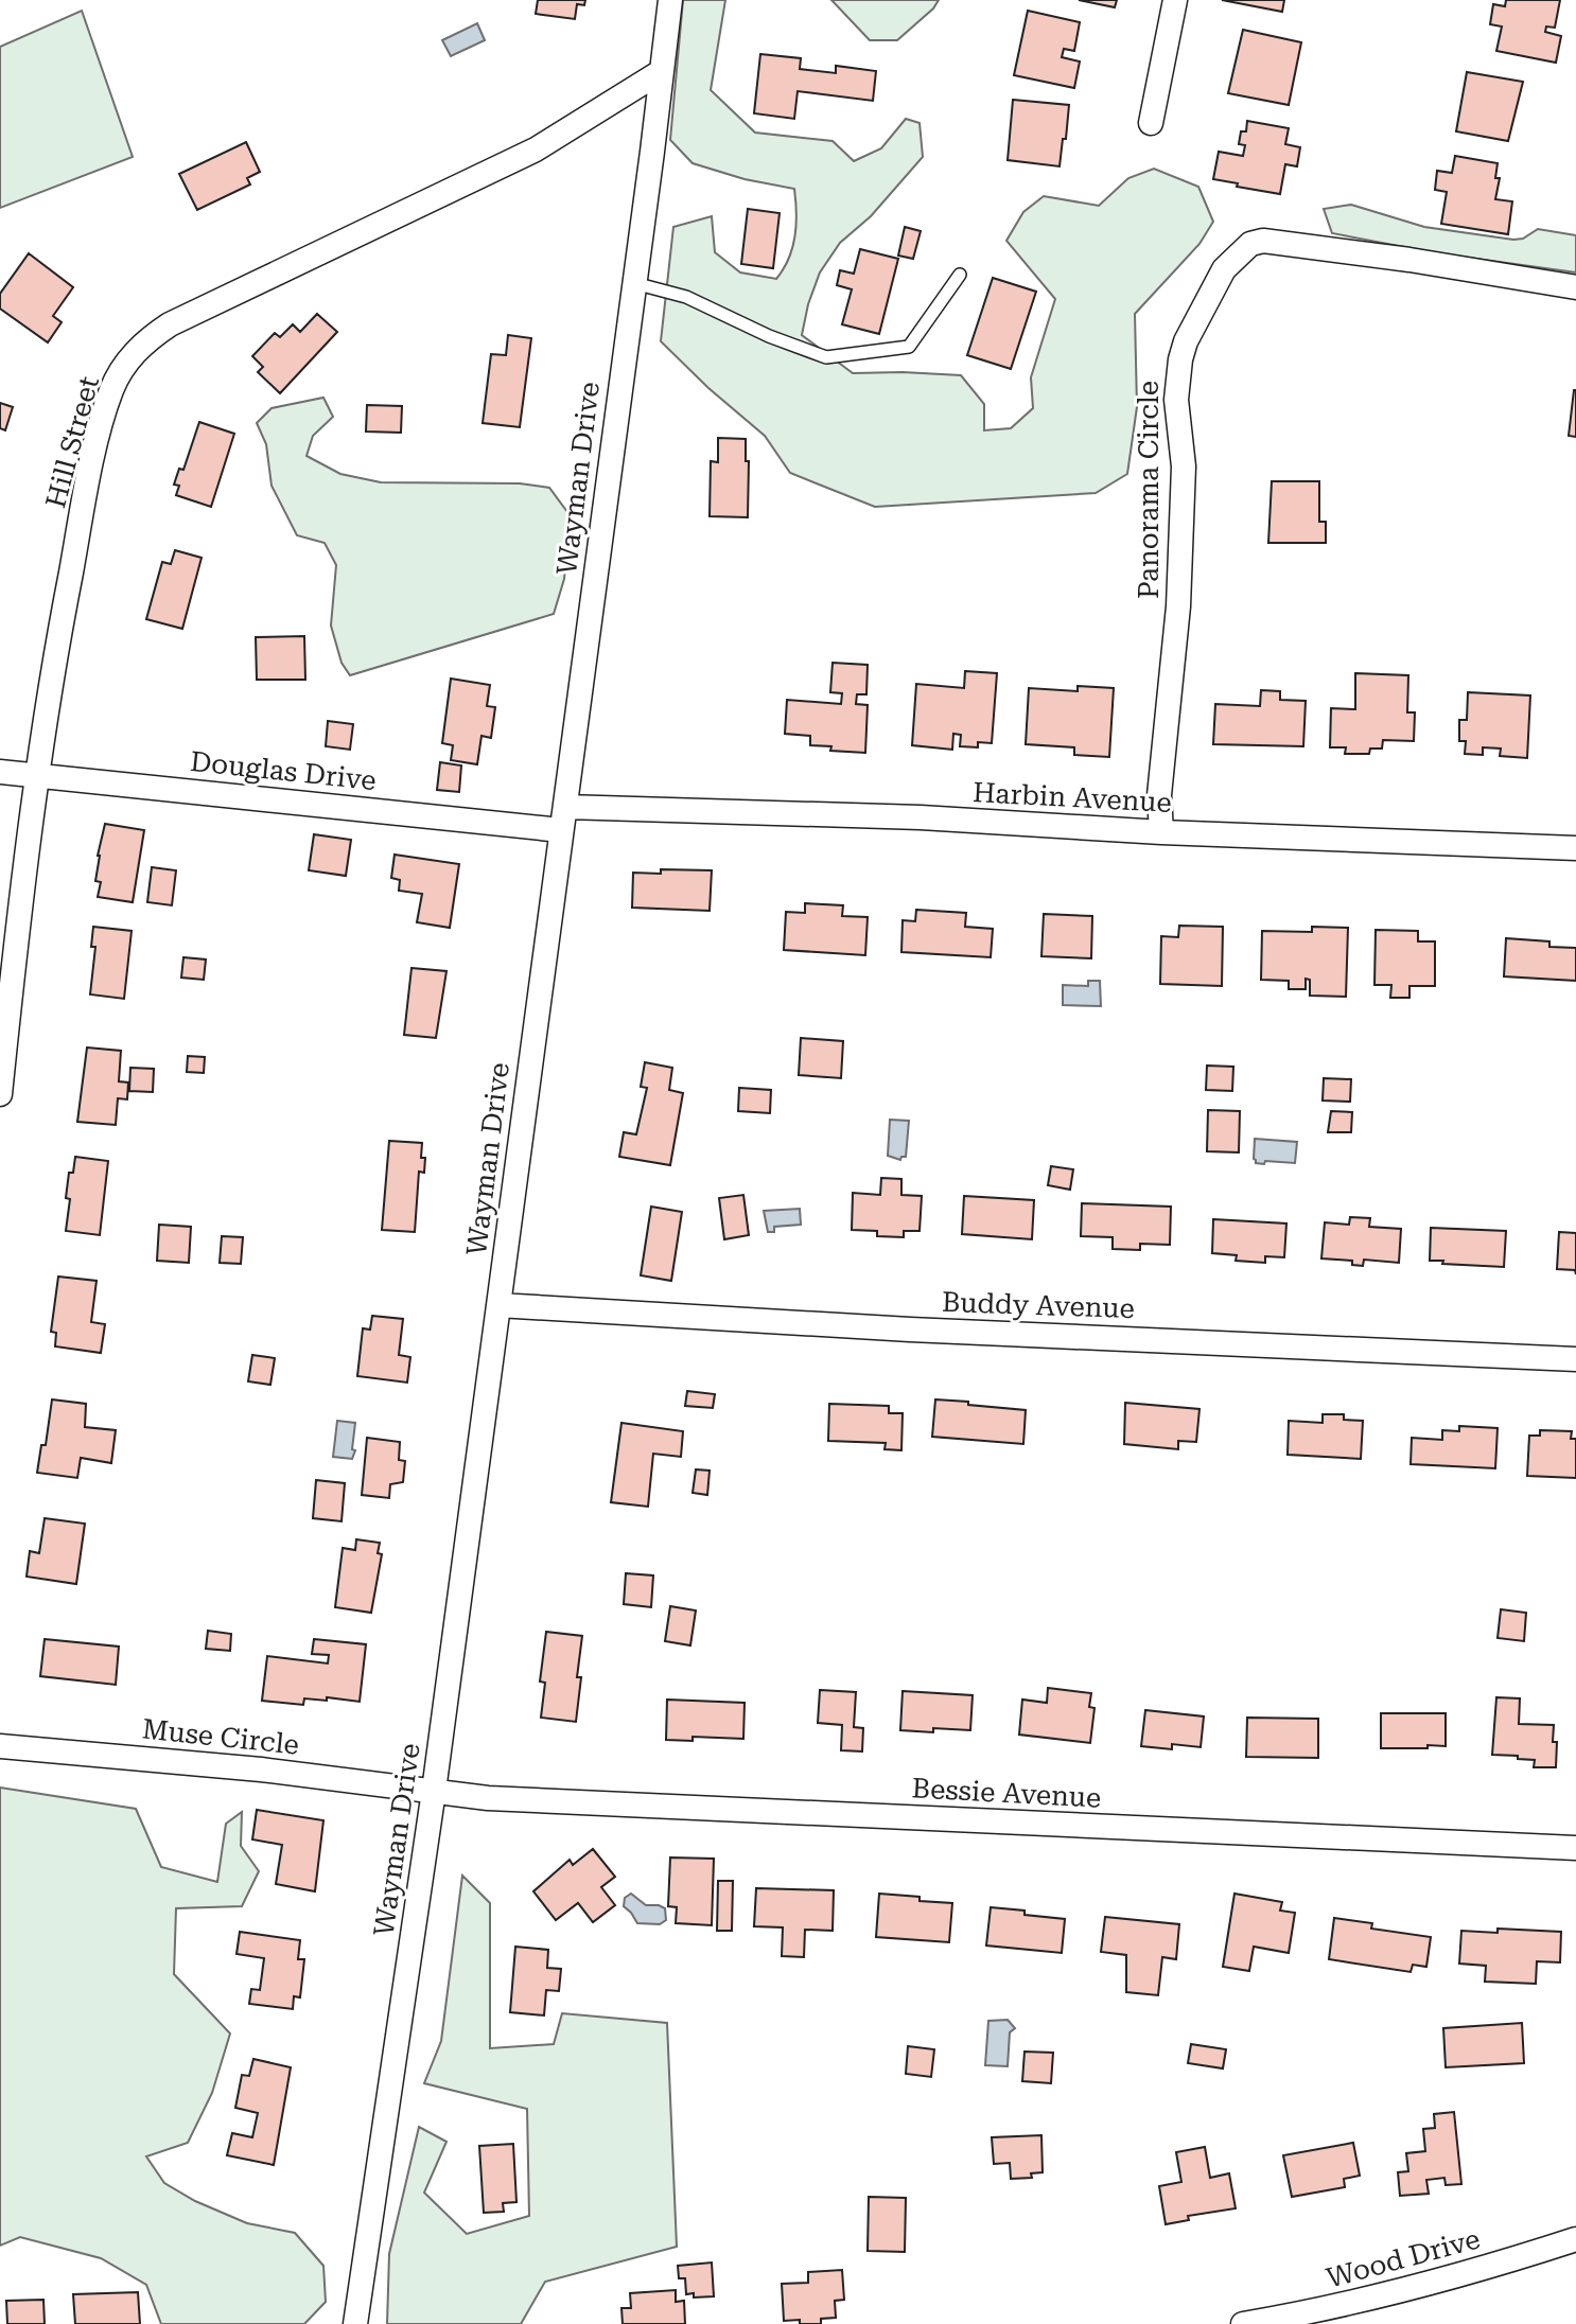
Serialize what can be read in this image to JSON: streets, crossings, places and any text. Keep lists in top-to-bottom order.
{
  "streets": {
    "street": [
      "Hill Street",
      "Wayman Drive",
      "Panorama Circle",
      "Douglas Drive",
      "Harbin Avenue",
      "Buddy Avenue",
      "Muse Circle",
      "Bessie Avenue",
      "Wood Drive"
    ]
  },
  "crossings": [
    ["Hill Street", "Wayman Drive"],
    ["Hill Street", "Douglas Drive"],
    ["Wayman Drive", "Douglas Drive"],
    ["Wayman Drive", "Harbin Avenue"],
    ["Wayman Drive", "Buddy Avenue"],
    ["Wayman Drive", "Muse Circle"],
    ["Wayman Drive", "Bessie Avenue"],
    ["Panorama Circle", "Harbin Avenue"],
    ["Douglas Drive", "Harbin Avenue"],
    ["Muse Circle", "Bessie Avenue"]
  ]
}
